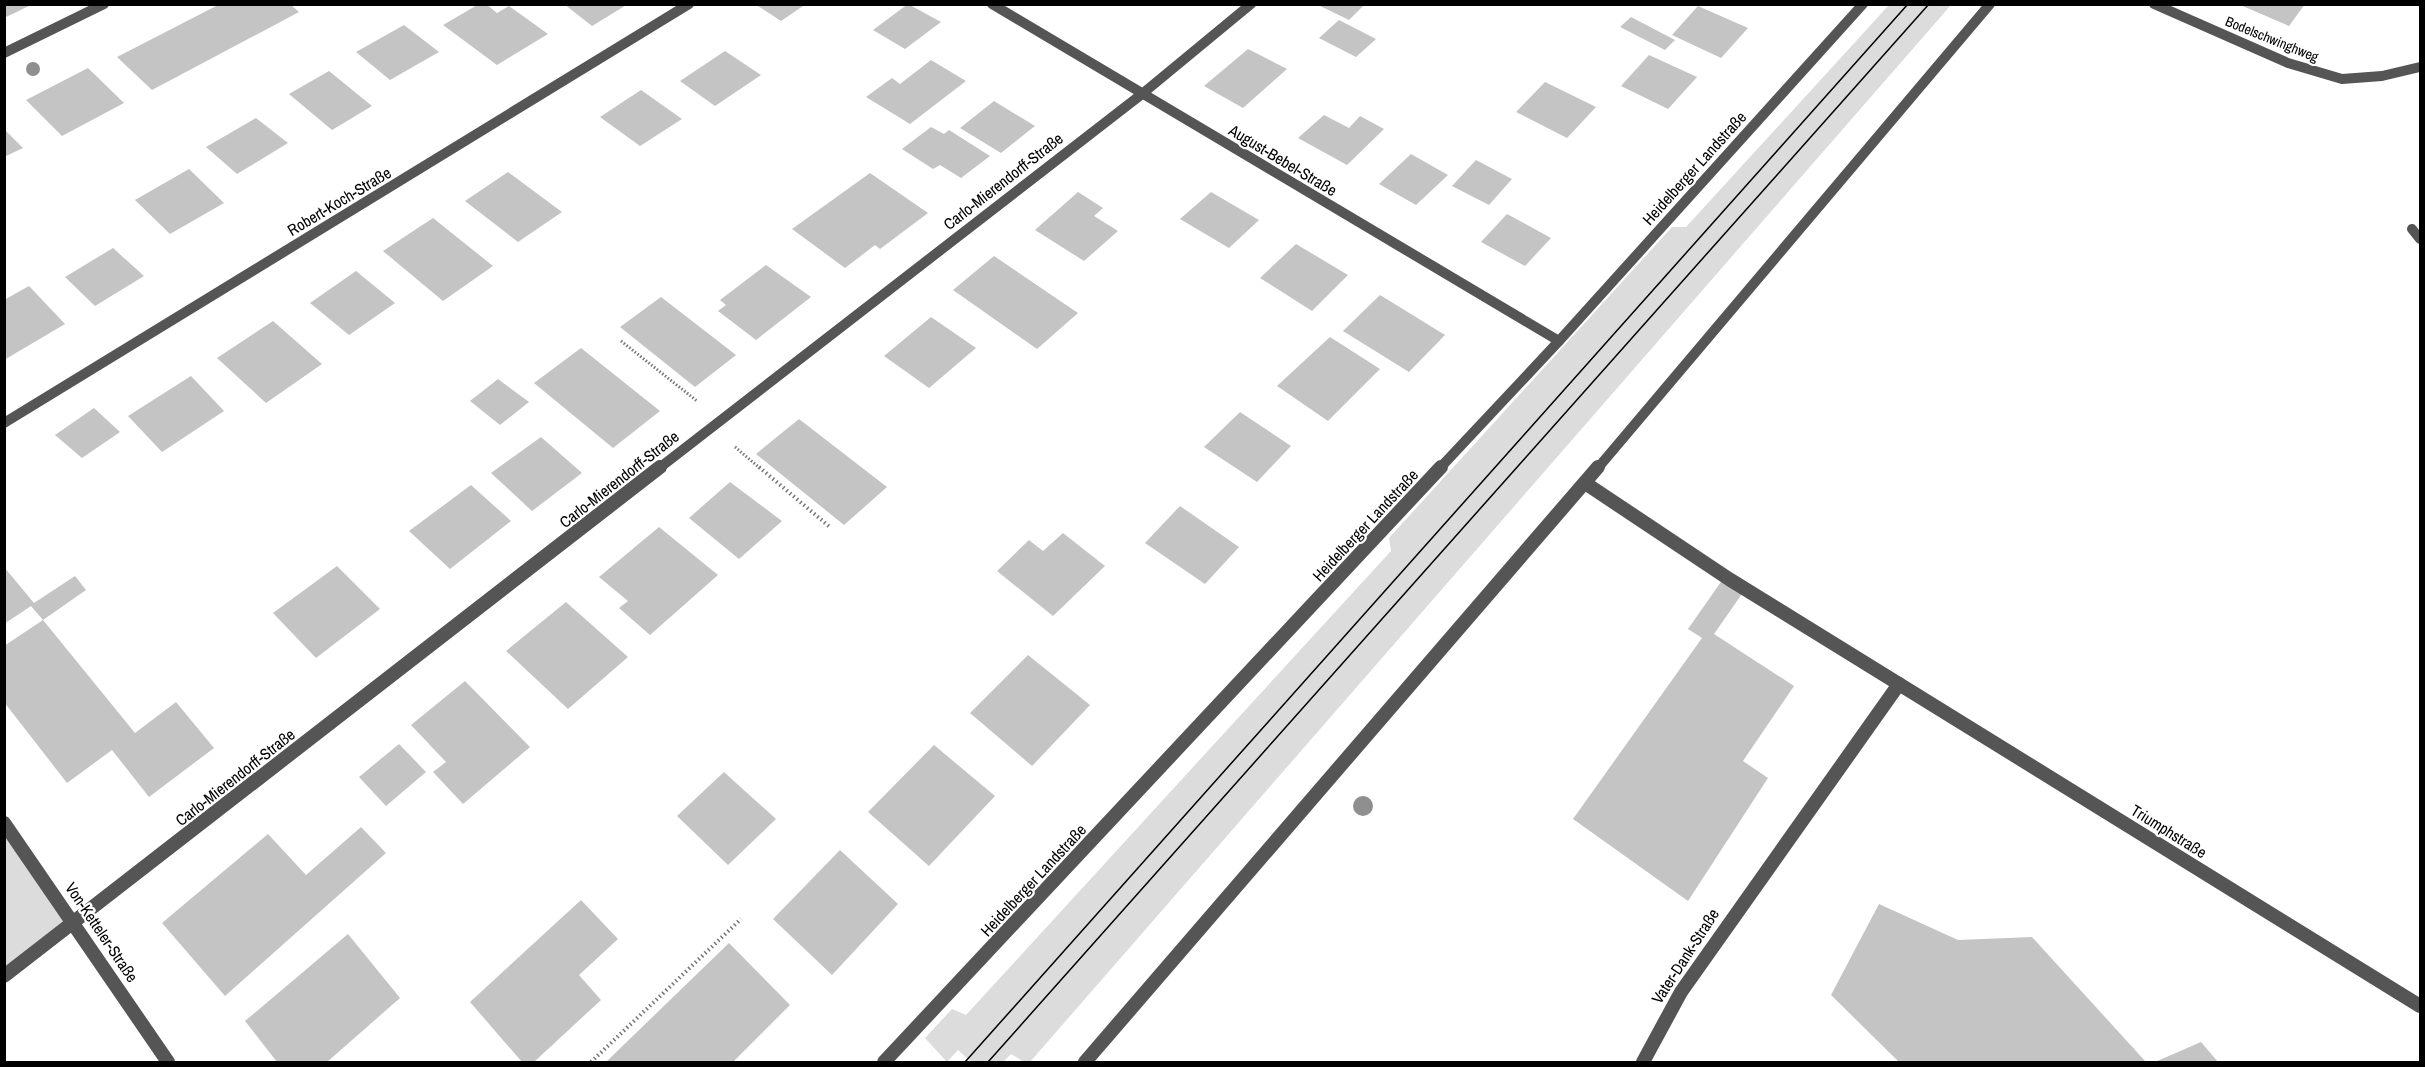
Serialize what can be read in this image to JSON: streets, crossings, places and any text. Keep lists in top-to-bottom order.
{
  "streets": {
    "street": [
      "Bodelschwinghweg",
      "August-Bebel-Straße",
      "Heidelberger Landstraße",
      "Carlo-Mierendorff-Straße",
      "Robert-Koch-Straße",
      "Triumphstraße",
      "Von-Ketteler-Straße",
      "Vater-Dank-Straße"
    ]
  },
  "crossings": [
    ["August-Bebel-Straße", "Heidelberger Landstraße"],
    ["August-Bebel-Straße", "Carlo-Mierendorff-Straße"],
    ["Carlo-Mierendorff-Straße", "Von-Ketteler-Straße"],
    ["Triumphstraße", "Vater-Dank-Straße"]
  ]
}
